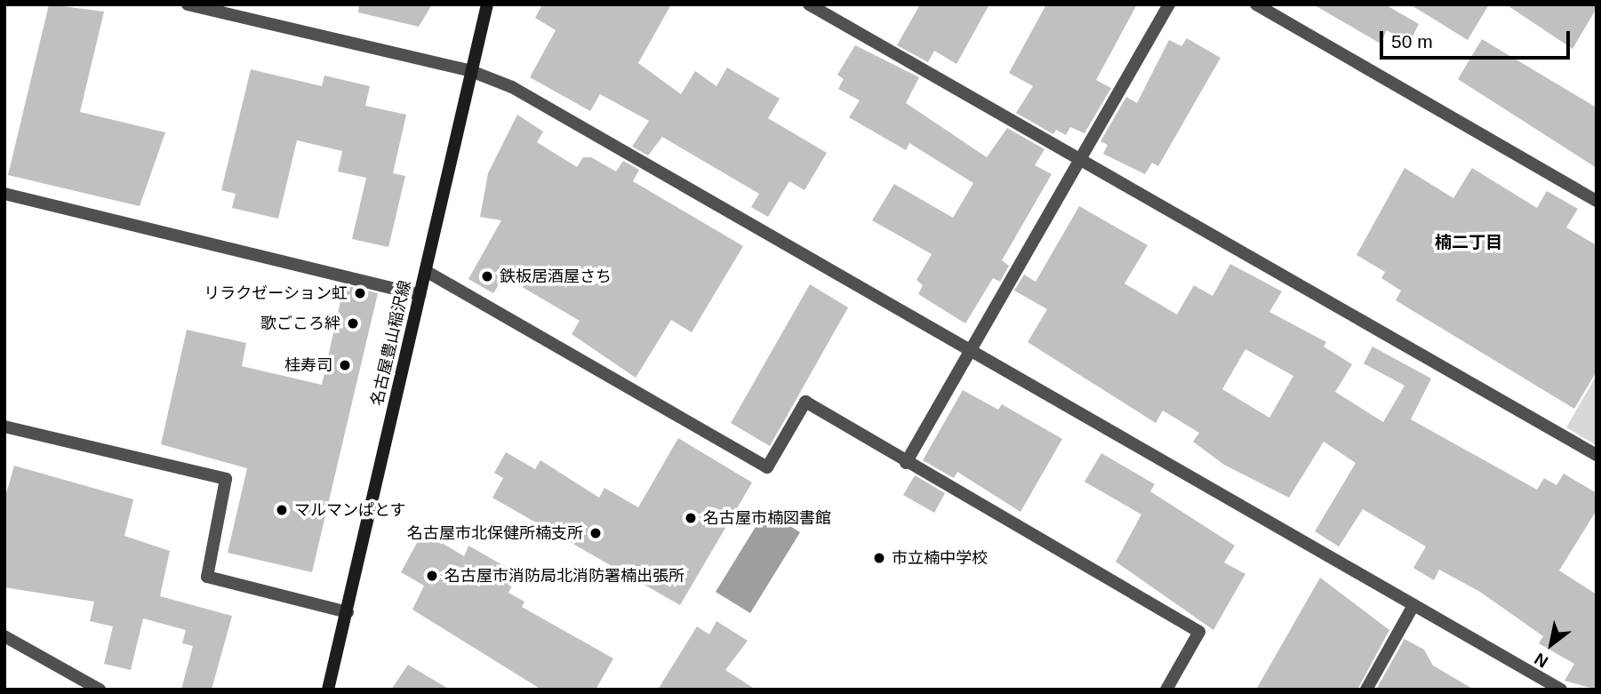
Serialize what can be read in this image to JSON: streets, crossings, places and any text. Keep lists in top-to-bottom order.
{
  "streets": {
    "main road": ["名古屋豊山稲沢線"]
  },
  "districts": ["楠二丁目"],
  "places": [
    "鉄板居酒屋さち",
    "リラクゼーション虹",
    "歌ごころ絆",
    "桂寿司",
    "マルマンぱとす",
    "名古屋市楠図書館",
    "名古屋市北保健所楠支所",
    "市立楠中学校",
    "名古屋市消防局北消防署楠出張所"
  ],
  "scale_bar": "50 m",
  "north": "bottom left"
}
